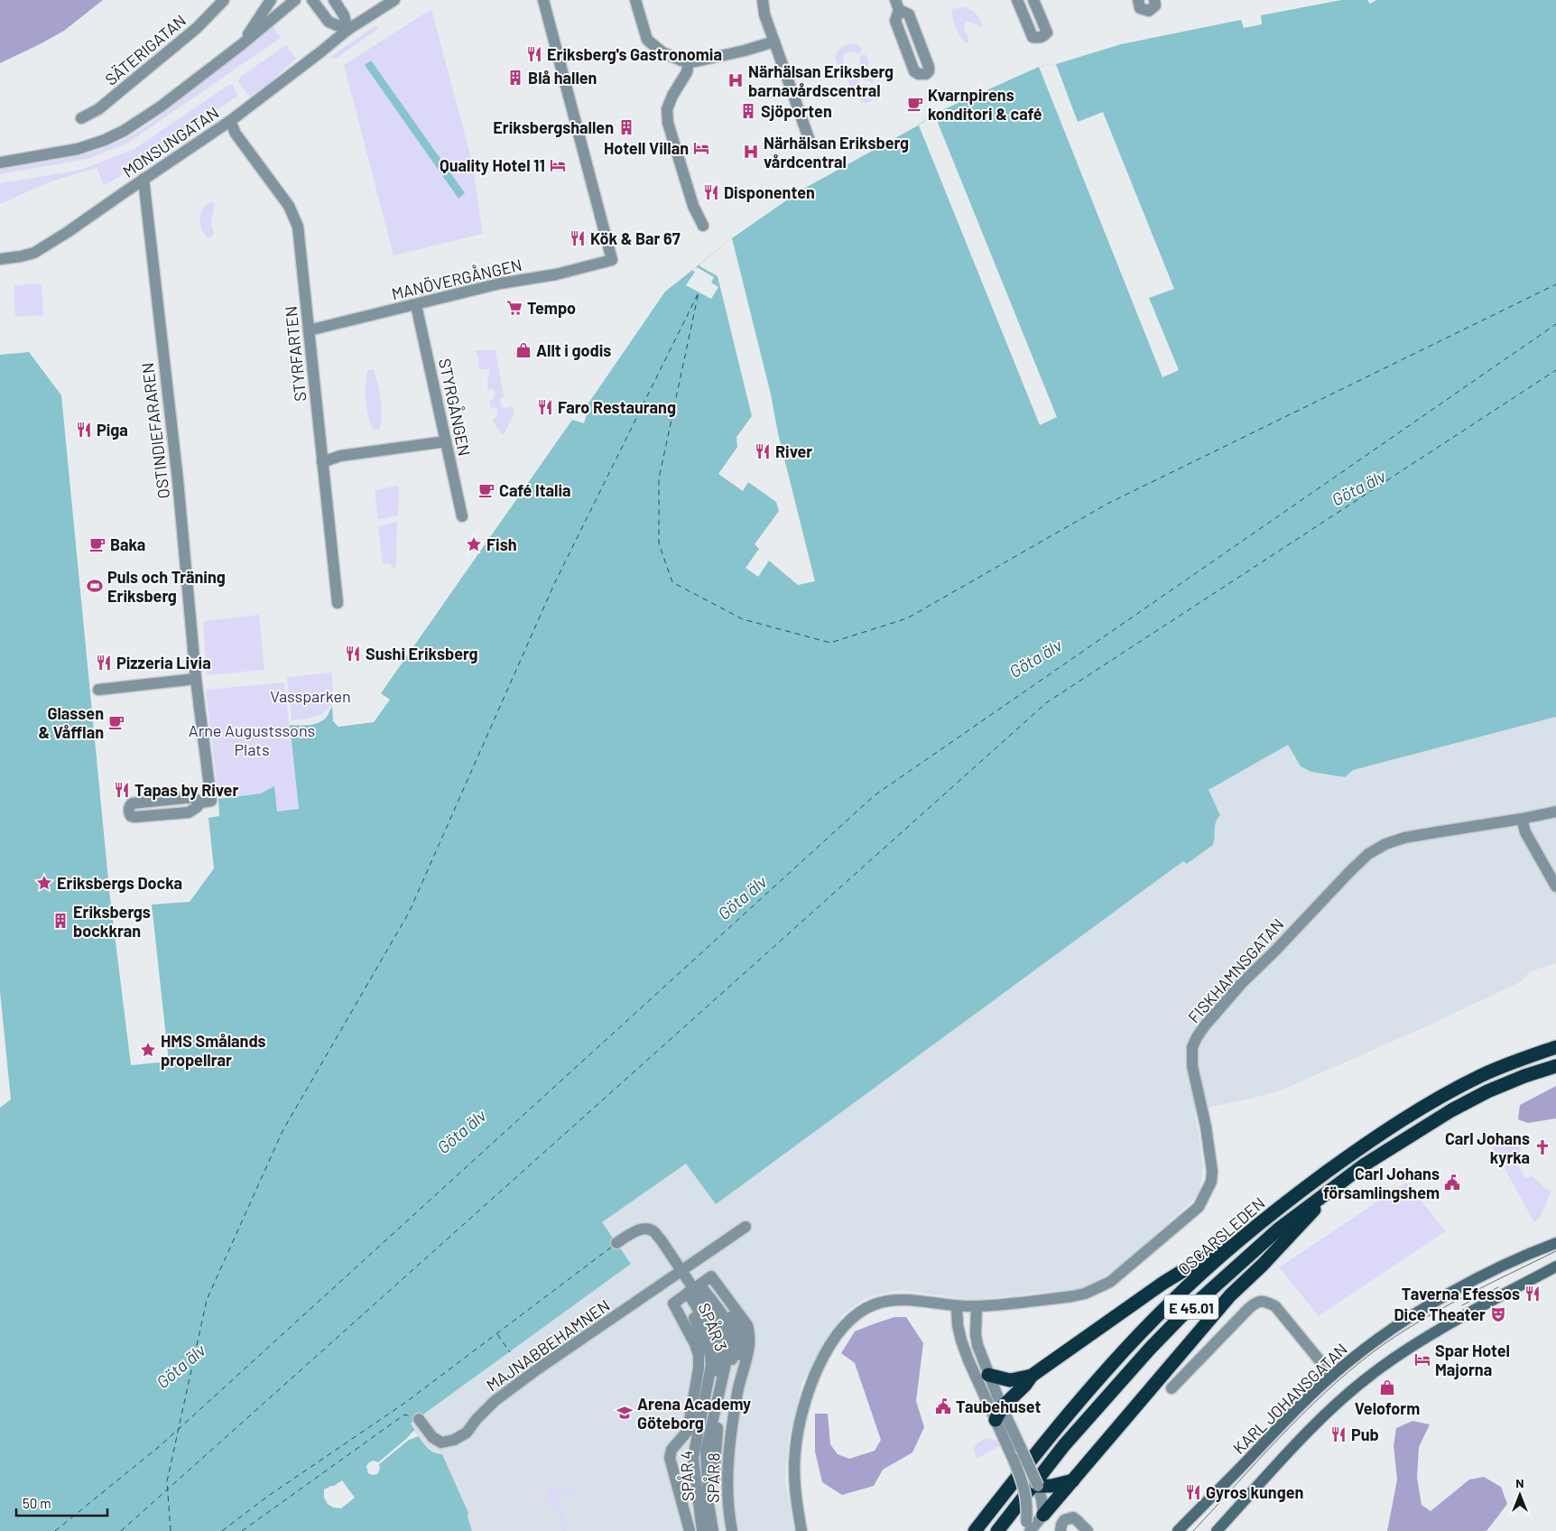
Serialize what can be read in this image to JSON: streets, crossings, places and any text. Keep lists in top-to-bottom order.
{
  "streets": {
    "highway": ["OSCARSLEDEN", "E 45.01"],
    "street": [
      "SÄTERIGATAN",
      "MONSUNGATAN",
      "MANÖVERGÅNGEN",
      "STYRFARTEN",
      "STYRGÅNGEN",
      "OSTINDIEFARAREN",
      "FISKHAMNSGATAN",
      "SPÅR 3",
      "MAJNABBEHAMNEN",
      "KARL JOHANSGATAN",
      "SPÅR 4",
      "SPÅR 8"
    ]
  },
  "crossings": [
    ["MONSUNGATAN", "STYRFARTEN"],
    ["MONSUNGATAN", "OSTINDIEFARAREN"],
    ["MANÖVERGÅNGEN", "STYRFARTEN"],
    ["MANÖVERGÅNGEN", "STYRGÅNGEN"],
    ["SPÅR 3", "SPÅR 4"],
    ["SPÅR 3", "SPÅR 8"],
    ["SPÅR 4", "SPÅR 8"]
  ],
  "water": ["Göta älv"],
  "parks": ["Vassparken", "Arne Augustssons Plats"],
  "places": {
    "restaurant": [
      "Eriksberg's Gastronomia",
      "Disponenten",
      "Kök & Bar 67",
      "Faro Restaurang",
      "Piga",
      "River",
      "Sushi Eriksberg",
      "Pizzeria Livia",
      "Tapas by River",
      "Taverna Efessos",
      "Pub",
      "Gyros kungen"
    ],
    "building": [
      "Blå hallen",
      "Sjöporten",
      "Eriksbergshallen",
      "Eriksbergs bockkran"
    ],
    "hospital": ["Närhälsan Eriksberg barnavårdscentral", "Närhälsan Eriksberg vårdcentral"],
    "cafe": [
      "Kvarnpirens konditori & café",
      "Café Italia",
      "Baka",
      "Glassen & Våfflan"
    ],
    "hotel": ["Hotell Villan", "Quality Hotel 11", "Spar Hotel Majorna"],
    "supermarket": ["Tempo"],
    "shop": ["Allt i godis", "Veloform"],
    "place": ["Fish", "Eriksbergs Docka", "HMS Smålands propellrar"],
    "sports": ["Puls och Träning Eriksberg"],
    "church": ["Carl Johans kyrka"],
    "public building": ["Carl Johans församlingshem", "Taubehuset"],
    "theatre": ["Dice Theater"],
    "school or university": ["Arena Academy Göteborg"]
  },
  "scale_bar": "50 m",
  "north": "top"
}
